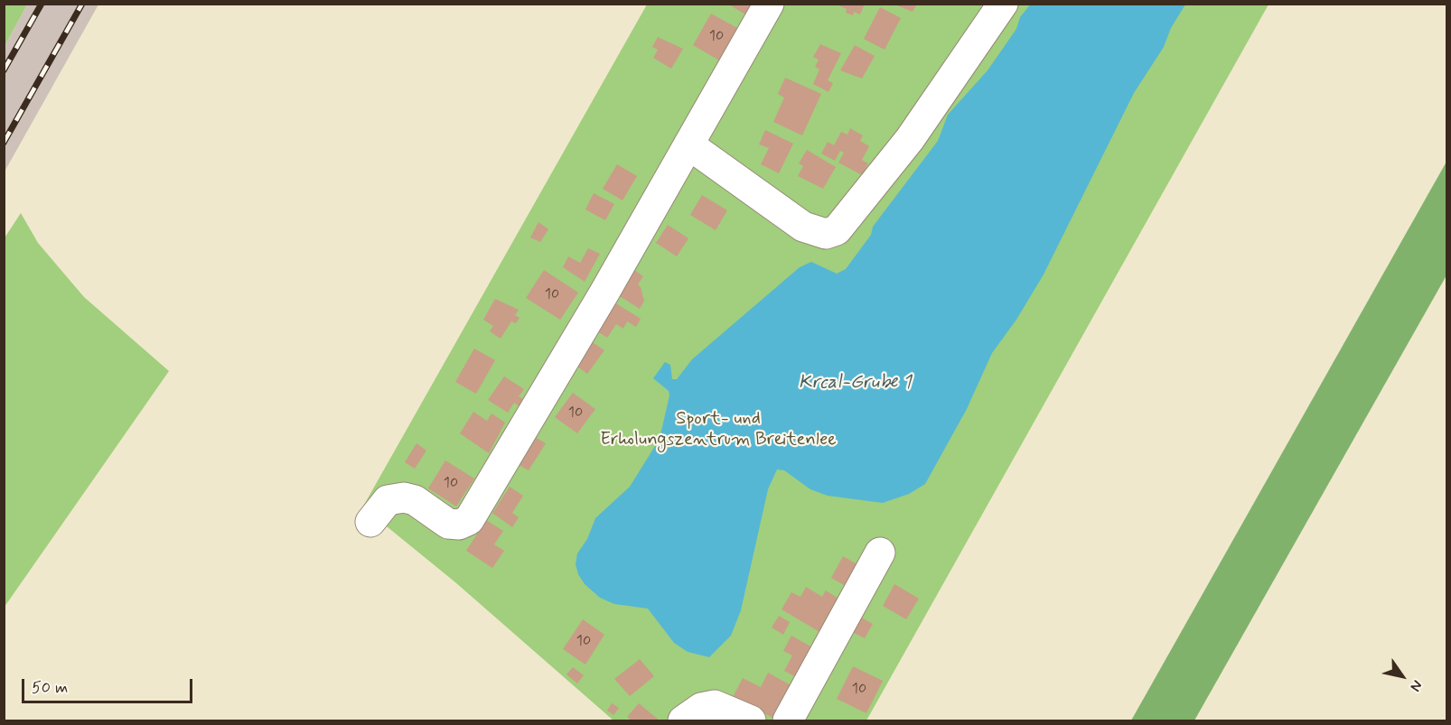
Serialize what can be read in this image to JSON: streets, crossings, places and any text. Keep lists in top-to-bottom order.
{
  "water": ["Krcal-Grube 1"],
  "parks": ["Sport- und Erholungszentrum Breitenlee"],
  "house_numbers": [
    "10",
    "10",
    "10",
    "10",
    "10",
    "10"
  ],
  "scale_bar": "50 m",
  "north": "bottom right"
}
